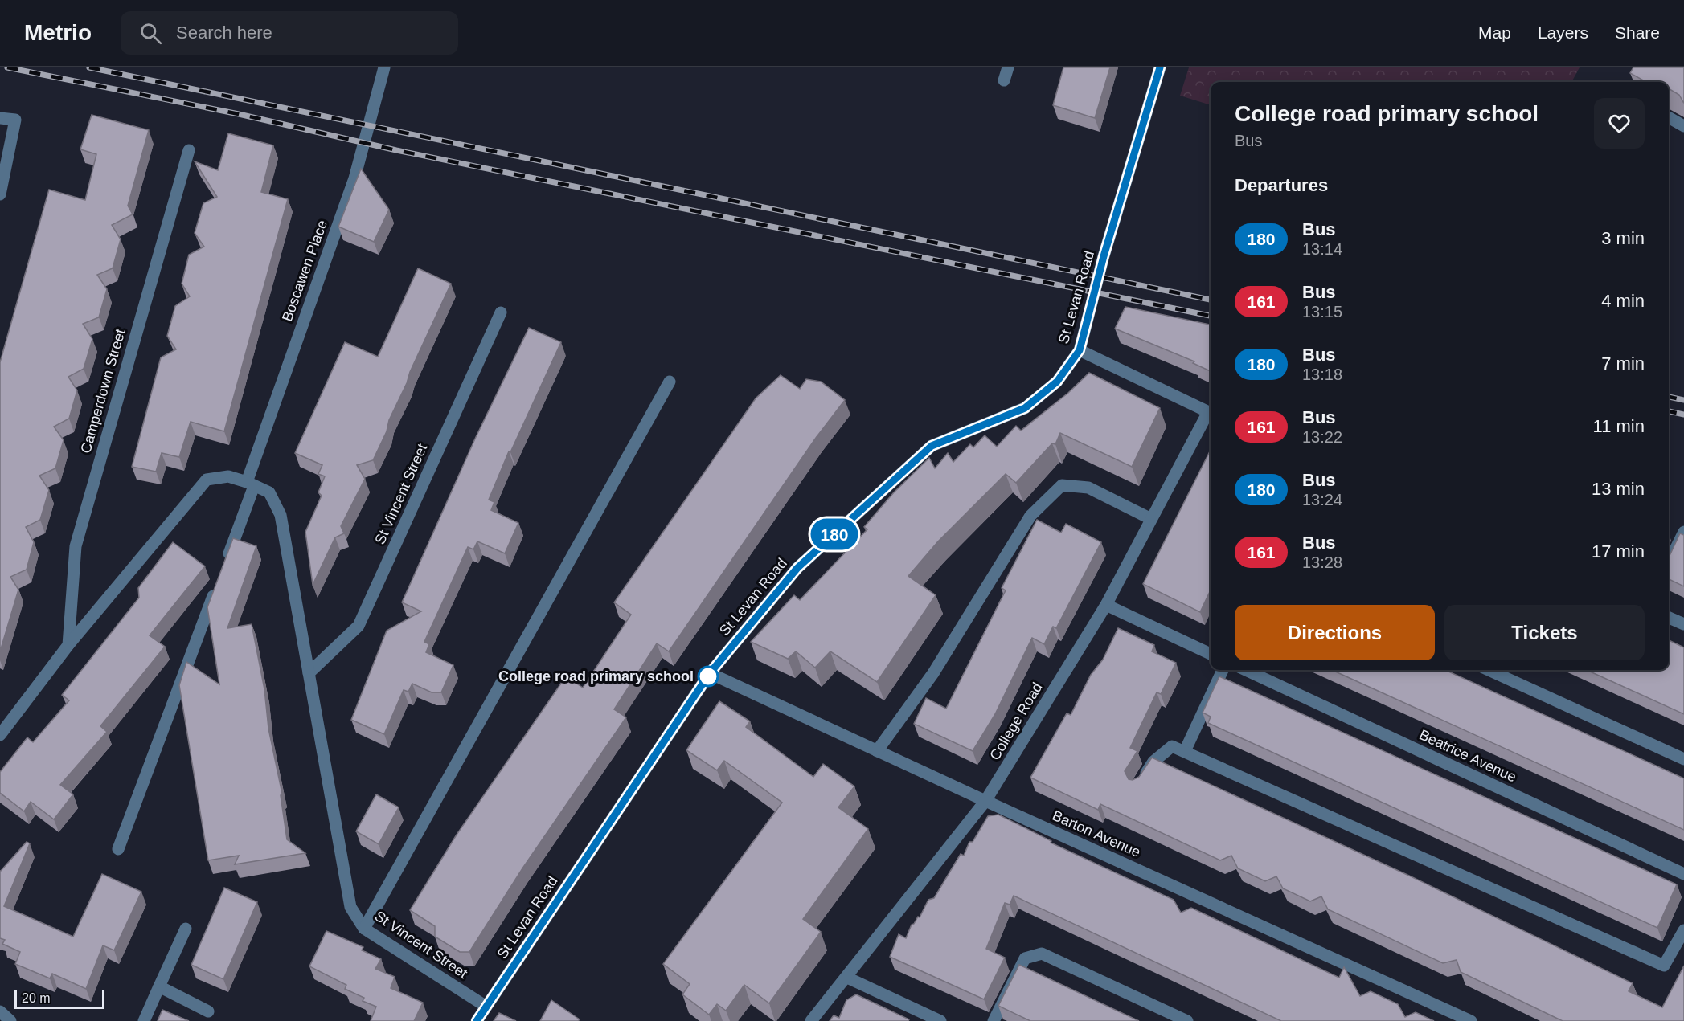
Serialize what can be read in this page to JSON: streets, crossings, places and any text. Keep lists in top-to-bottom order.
{
  "streets": {
    "street": [
      "Boscawen Place",
      "St Levan Road",
      "Camperdown Street",
      "St Vincent Street",
      "College Road",
      "Beatrice Avenue",
      "Barton Avenue"
    ]
  },
  "crossings": [
    ["Boscawen Place", "St Vincent Street"],
    ["St Levan Road", "St Vincent Street"],
    ["St Levan Road", "Barton Avenue"],
    ["College Road", "Barton Avenue"]
  ],
  "places": ["College road primary school"],
  "lines": ["bus line 180"],
  "scale_bar": "20 m",
  "page": {
    "header": "Metrio",
    "search": "Search here",
    "nav": ["Map", "Layers", "Share"],
    "on_map": "180",
    "heading": [
      ["College road primary school", "Bus"],
      "Departures"
    ],
    "list": [
      {
        "mark": "180",
        "name": "Bus",
        "note": "13:14",
        "value": "3 min"
      },
      {
        "mark": "161",
        "name": "Bus",
        "note": "13:15",
        "value": "4 min"
      },
      {
        "mark": "180",
        "name": "Bus",
        "note": "13:18",
        "value": "7 min"
      },
      {
        "mark": "161",
        "name": "Bus",
        "note": "13:22",
        "value": "11 min"
      },
      {
        "mark": "180",
        "name": "Bus",
        "note": "13:24",
        "value": "13 min"
      },
      {
        "mark": "161",
        "name": "Bus",
        "note": "13:28",
        "value": "17 min"
      }
    ],
    "buttons": ["Directions", "Tickets"],
    "scale": "20 m"
  }
}
